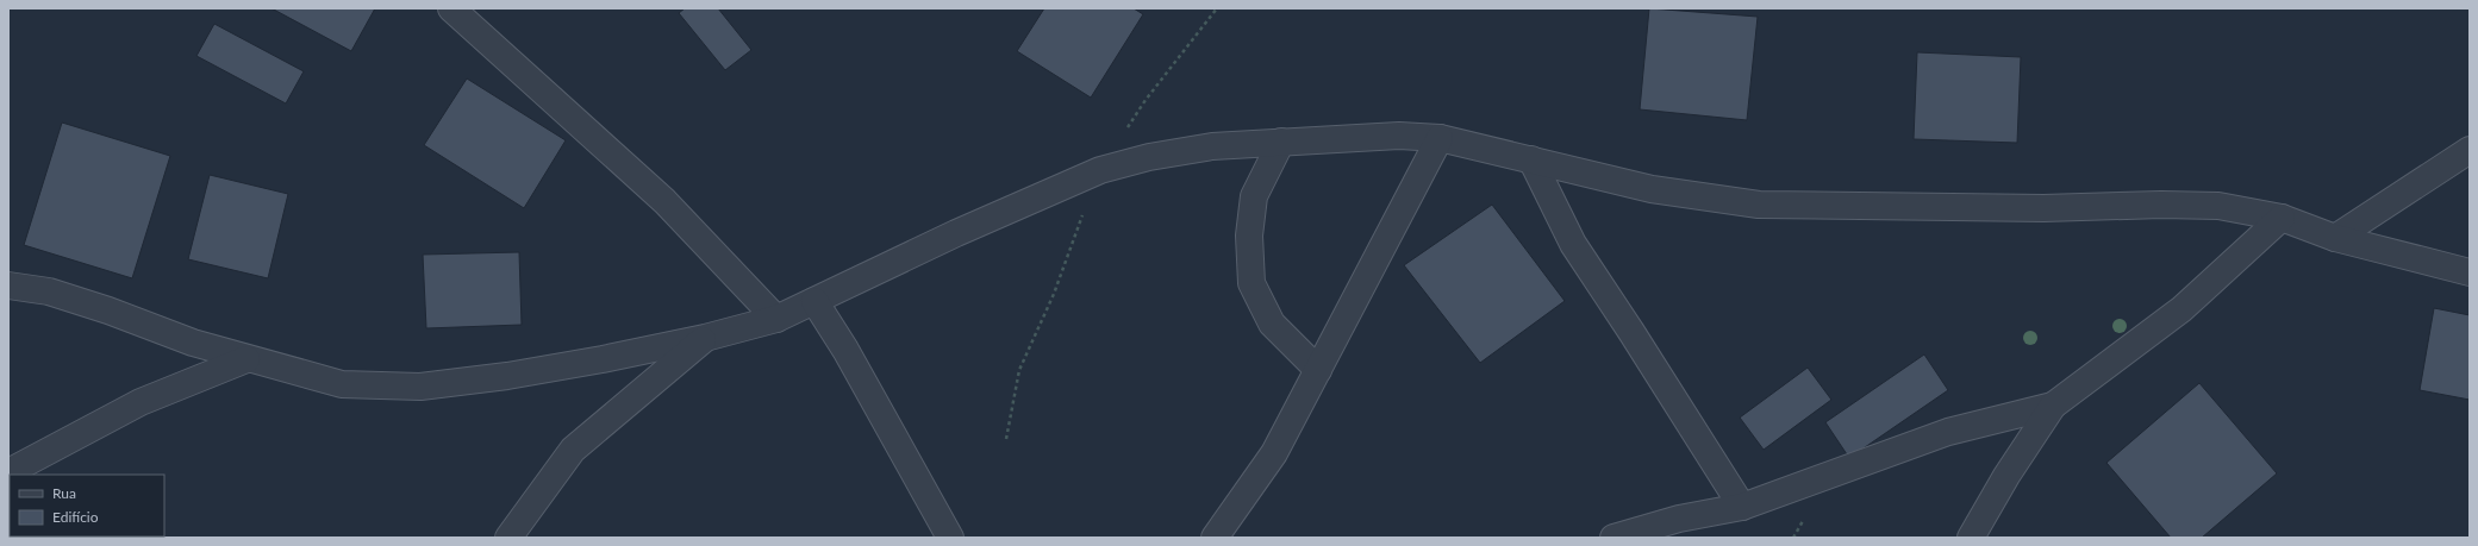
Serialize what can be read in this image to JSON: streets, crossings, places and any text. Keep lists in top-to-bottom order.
{
  "legend": ["Rua", "Edifício"]
}
